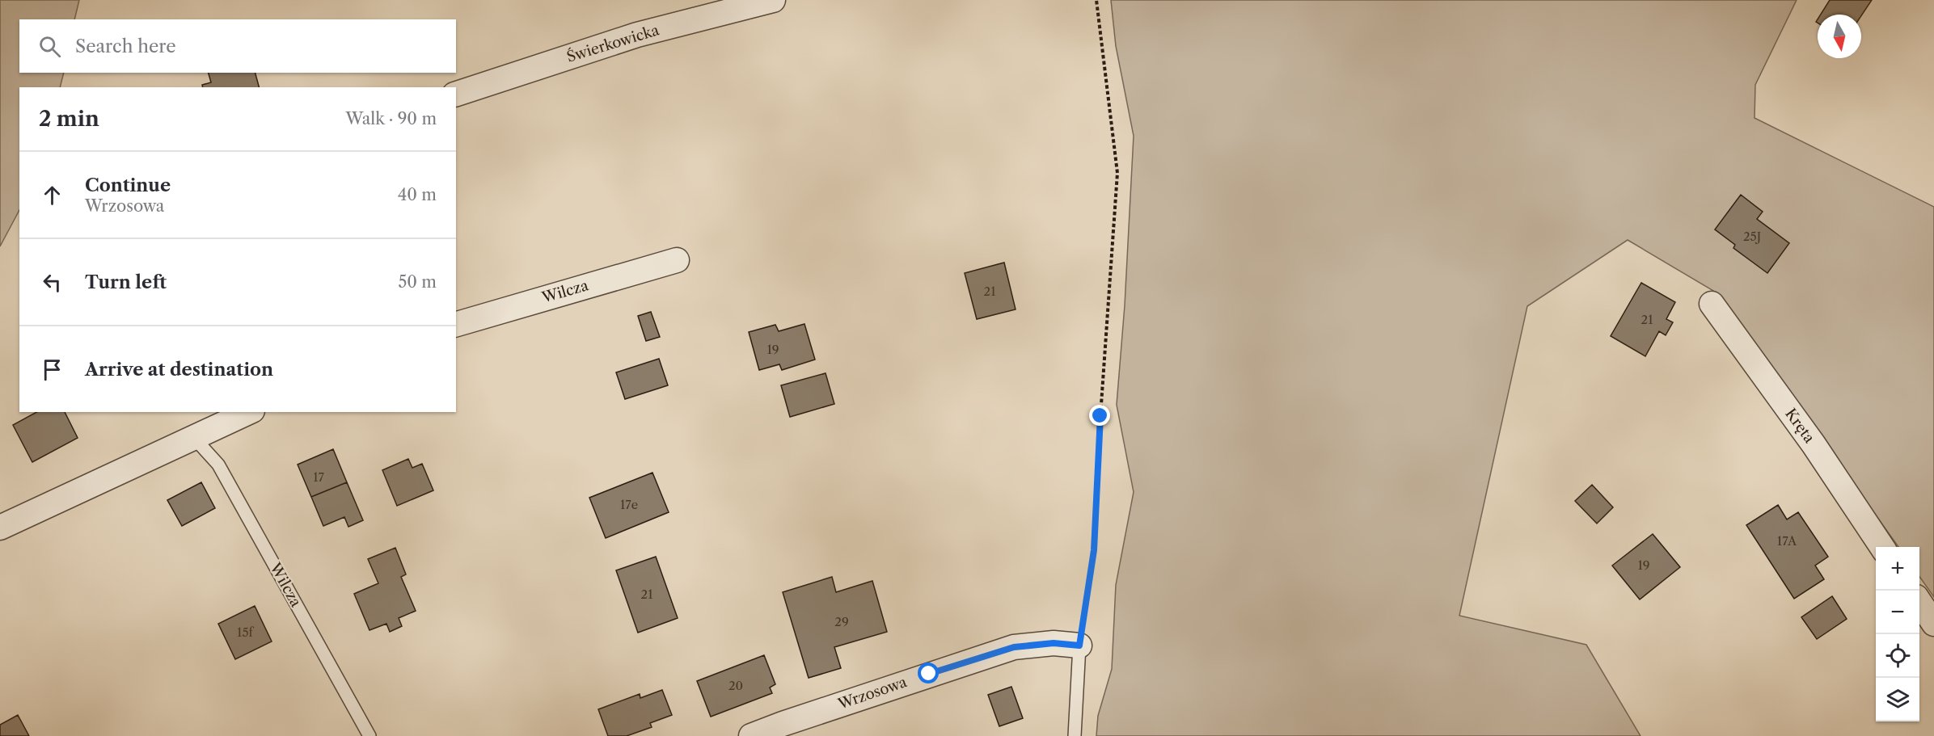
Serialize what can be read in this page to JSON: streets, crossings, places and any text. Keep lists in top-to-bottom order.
{
  "streets": {
    "street": [
      "Świerkowicka",
      "Wilcza",
      "Kręta",
      "Wrzosowa"
    ]
  },
  "house_numbers": [
    "25J",
    "21",
    "21",
    "19",
    "17",
    "17e",
    "17A",
    "19",
    "21",
    "29",
    "15f",
    "20"
  ],
  "north": "bottom",
  "page": {
    "search": "Search here",
    "heading": ["2 min", "Walk · 90 m"],
    "list": [
      ["Continue", "Wrzosowa", "40 m"],
      ["Turn left", "50 m"],
      "Arrive at destination"
    ],
    "map_buttons": ["+", "−"]
  }
}
